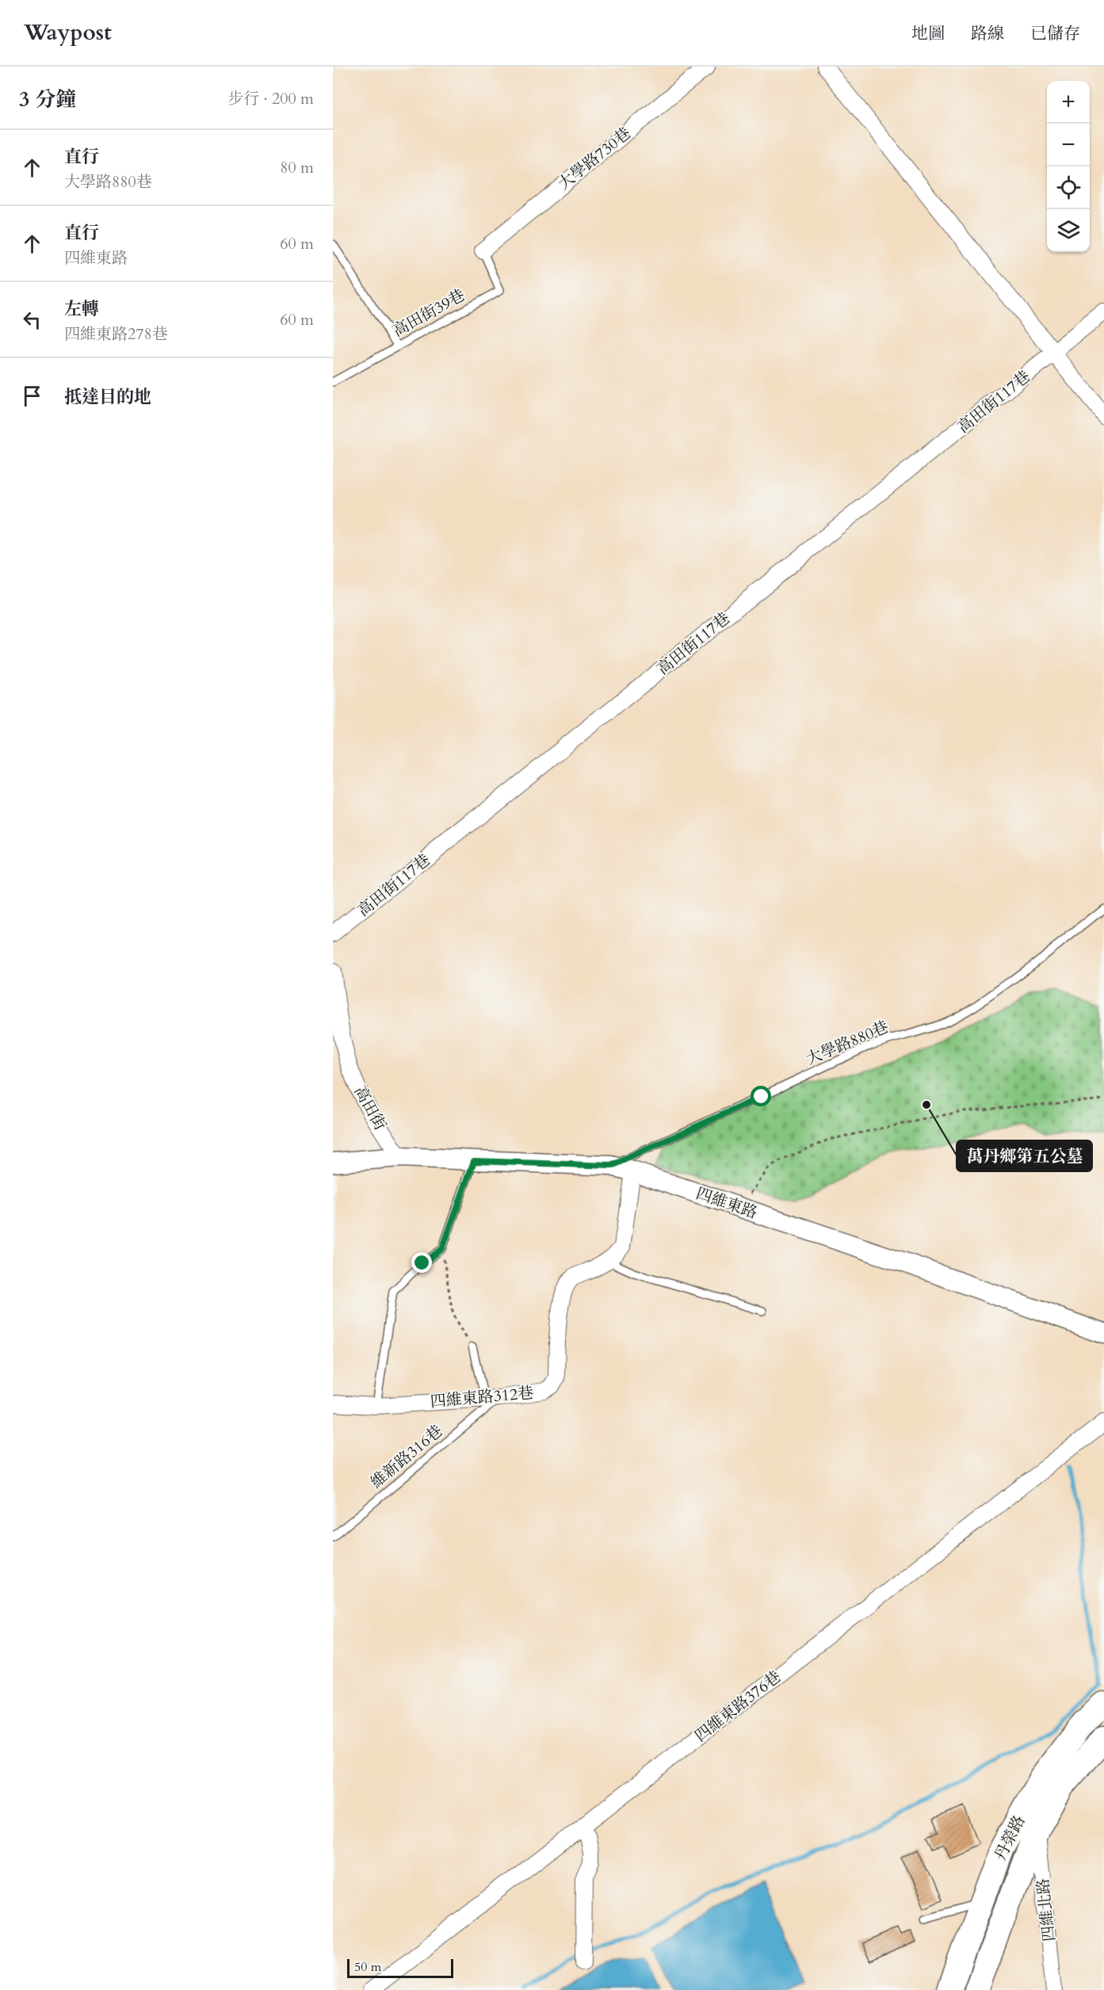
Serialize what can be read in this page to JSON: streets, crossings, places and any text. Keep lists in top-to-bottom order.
{
  "streets": {
    "main road": ["丹榮路"],
    "street": [
      "大學路730巷",
      "高田街117巷",
      "高田街",
      "四維東路",
      "四維東路312巷",
      "四維東路376巷",
      "四維北路"
    ],
    "lane": ["高田街39巷", "大學路880巷", "維新路316巷"]
  },
  "crossings": [
    ["大學路730巷", "高田街39巷"],
    ["大學路880巷", "四維東路"],
    ["高田街", "四維東路"],
    ["四維東路312巷", "維新路316巷"],
    ["丹榮路", "四維北路"]
  ],
  "places": ["萬丹鄉第五公墓"],
  "scale_bar": "50 m",
  "page": {
    "header": "Waypost",
    "nav": ["地圖", "路線", "已儲存"],
    "heading": ["3 分鐘", "步行 · 200 m"],
    "map_buttons": ["+", "−"],
    "list": [
      ["直行", "大學路880巷", "80 m"],
      ["直行", "四維東路", "60 m"],
      ["左轉", "四維東路278巷", "60 m"],
      "抵達目的地"
    ],
    "scale": "50 m"
  }
}
